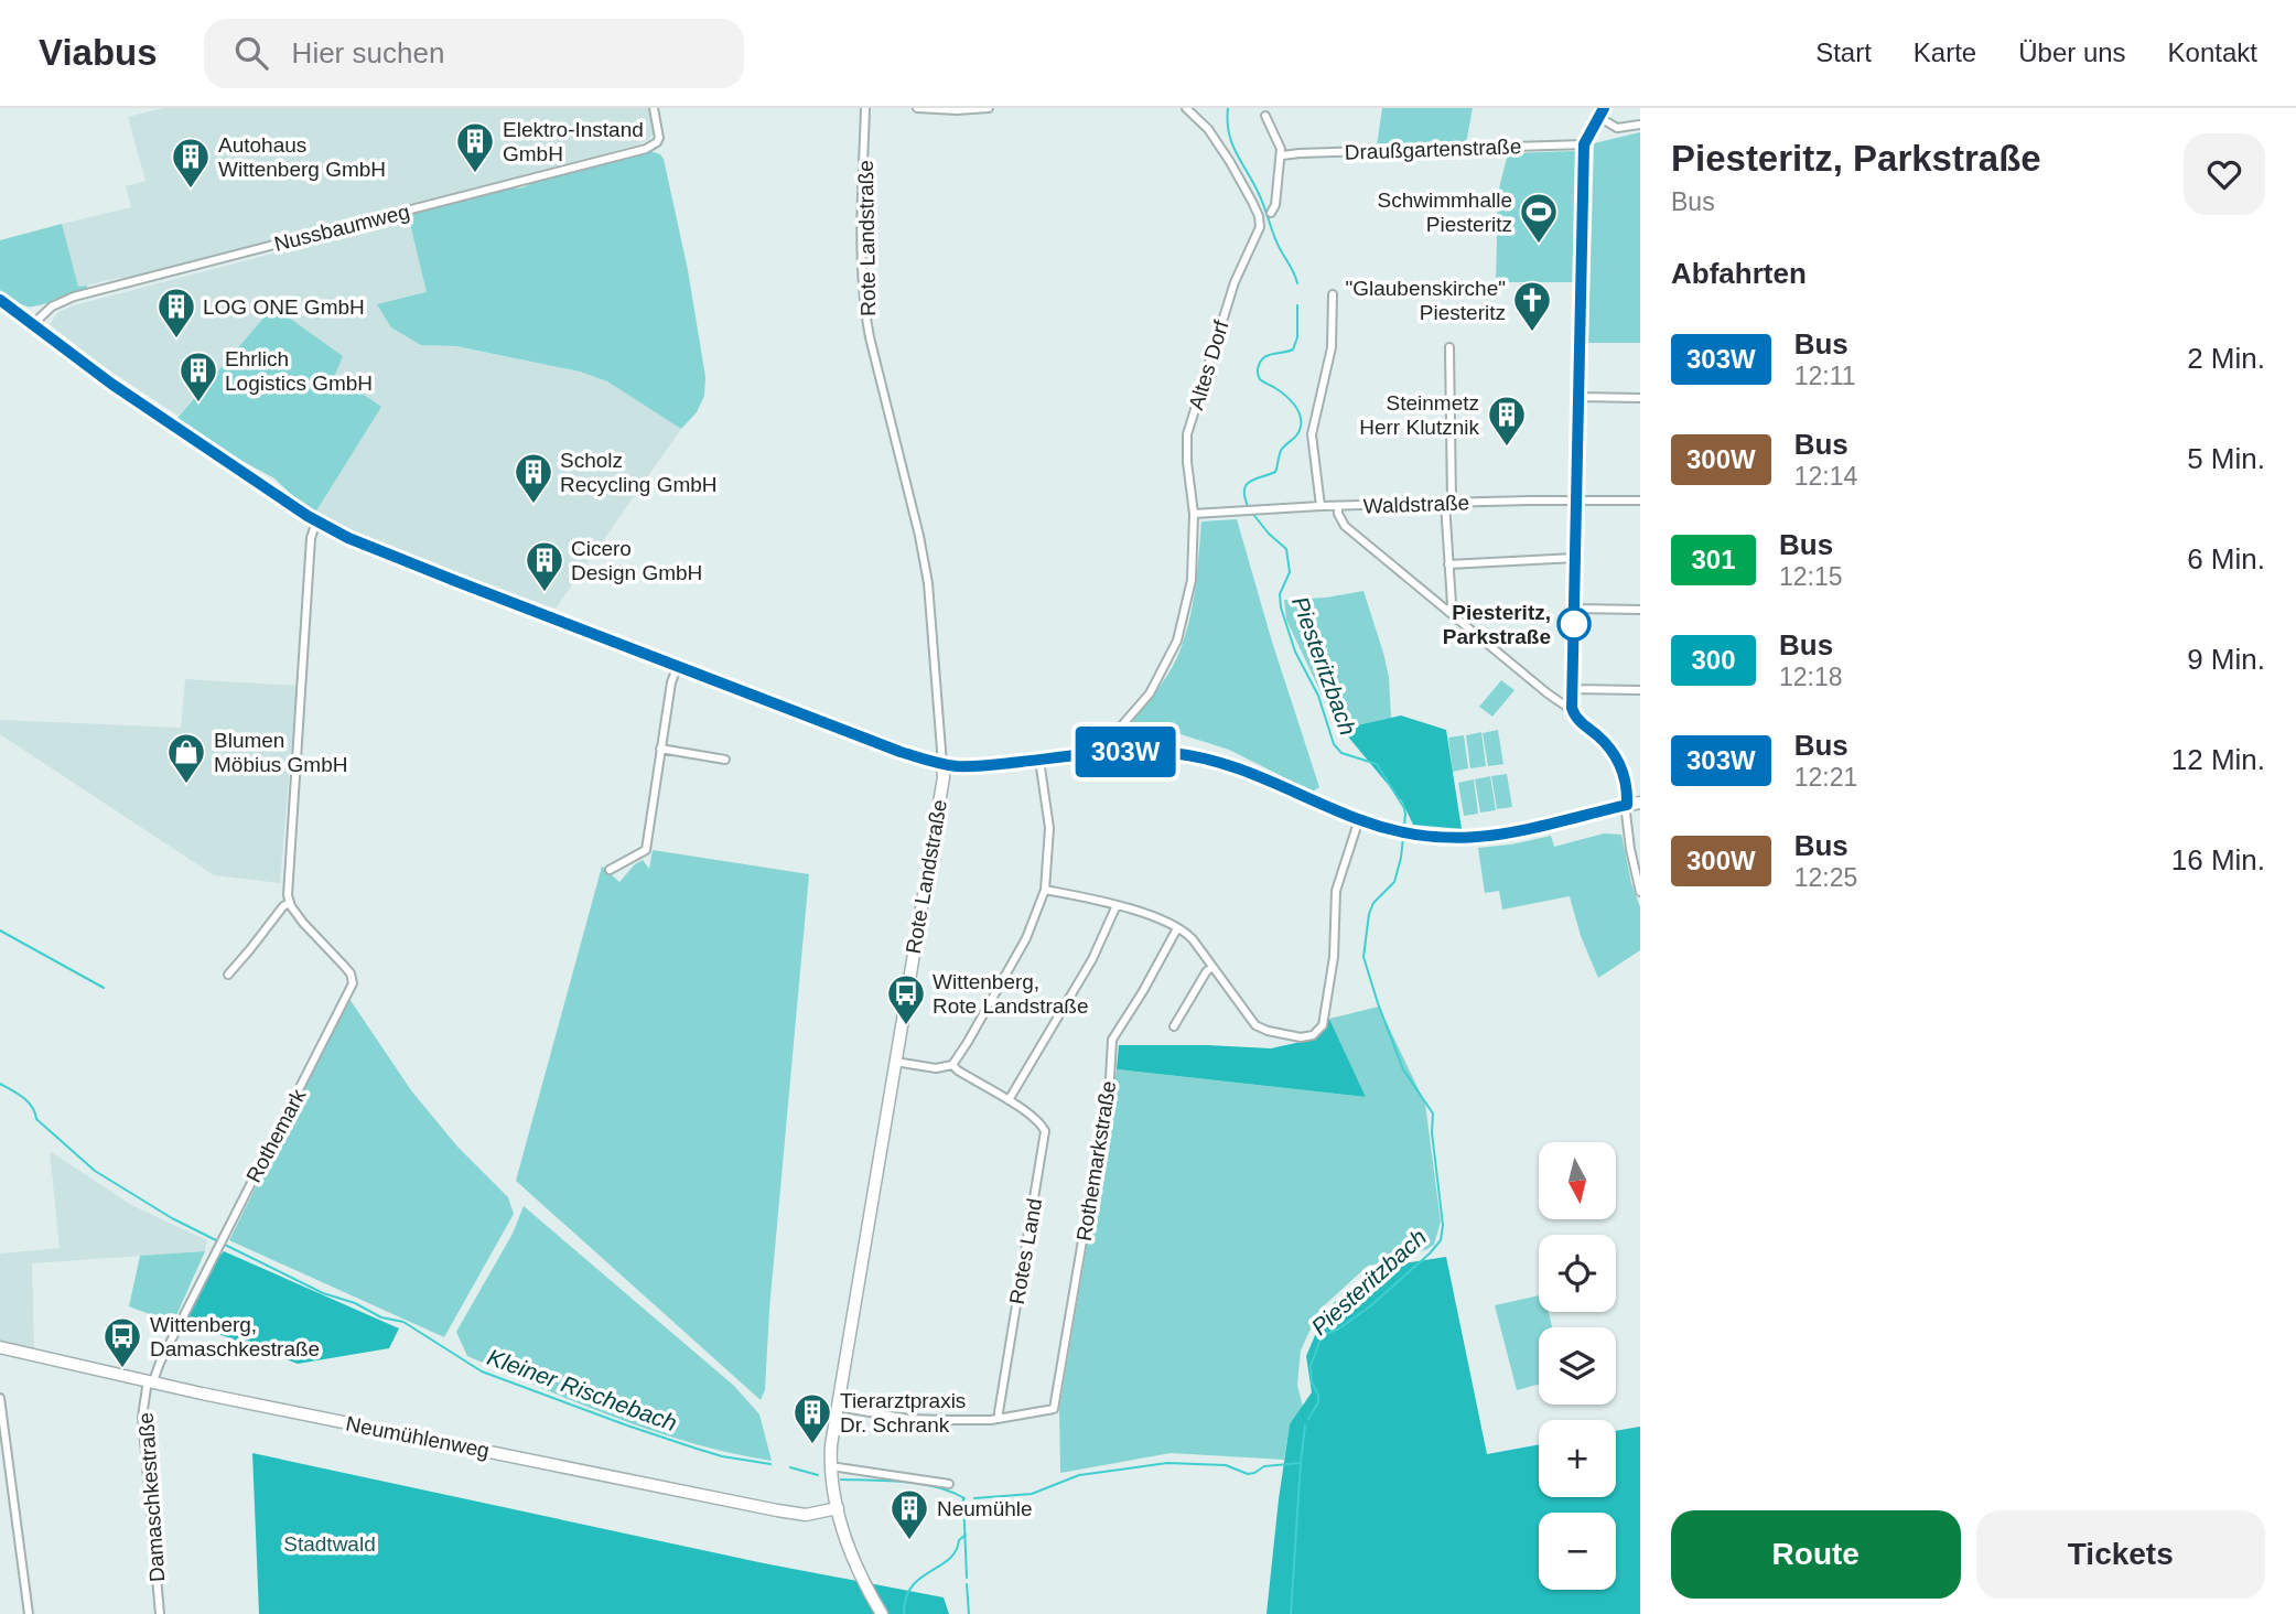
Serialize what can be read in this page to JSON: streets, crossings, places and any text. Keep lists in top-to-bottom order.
{
  "streets": {
    "street": [
      "Draußgartenstraße",
      "Nussbaumweg",
      "Rote Landstraße",
      "Altes Dorf",
      "Waldstraße",
      "Rothemark",
      "Rothemarkstraße",
      "Rotes Land",
      "Neumühlenweg",
      "Damaschkestraße"
    ]
  },
  "crossings": [
    ["Rote Landstraße", "Neumühlenweg"],
    ["Altes Dorf", "Waldstraße"],
    ["Rothemark", "Neumühlenweg"],
    ["Rothemark", "Damaschkestraße"],
    ["Rothemarkstraße", "Rotes Land"],
    ["Neumühlenweg", "Damaschkestraße"]
  ],
  "water": ["Piesteritzbach", "Kleiner Rischebach"],
  "parks": ["Stadtwald"],
  "places": {
    "building": [
      "Elektro-Instand GmbH",
      "Autohaus Wittenberg GmbH",
      "LOG ONE GmbH",
      "Ehrlich Logistics GmbH",
      "Steinmetz Herr Klutznik",
      "Scholz Recycling GmbH",
      "Cicero Design GmbH",
      "Tierarztpraxis Dr. Schrank",
      "Neumühle"
    ],
    "sports": ["Schwimmhalle Piesteritz"],
    "church": ["\"Glaubenskirche\" Piesteritz"],
    "other": ["Piesteritz, Parkstraße"],
    "shop": ["Blumen Möbius GmbH"],
    "bus stop": ["Wittenberg, Rote Landstraße", "Wittenberg, Damaschkestraße"]
  },
  "lines": ["bus line 303W"],
  "north": "bottom",
  "page": {
    "header": "Viabus",
    "search": "Hier suchen",
    "nav": [
      "Start",
      "Karte",
      "Über uns",
      "Kontakt"
    ],
    "on_map": "303W",
    "heading": [
      ["Piesteritz, Parkstraße", "Bus"],
      "Abfahrten"
    ],
    "list": [
      {
        "mark": "303W",
        "name": "Bus",
        "note": "12:11",
        "value": "2 Min."
      },
      {
        "mark": "300W",
        "name": "Bus",
        "note": "12:14",
        "value": "5 Min."
      },
      {
        "mark": "301",
        "name": "Bus",
        "note": "12:15",
        "value": "6 Min."
      },
      {
        "mark": "300",
        "name": "Bus",
        "note": "12:18",
        "value": "9 Min."
      },
      {
        "mark": "303W",
        "name": "Bus",
        "note": "12:21",
        "value": "12 Min."
      },
      {
        "mark": "300W",
        "name": "Bus",
        "note": "12:25",
        "value": "16 Min."
      }
    ],
    "map_buttons": ["+", "−"],
    "buttons": ["Route", "Tickets"]
  }
}
